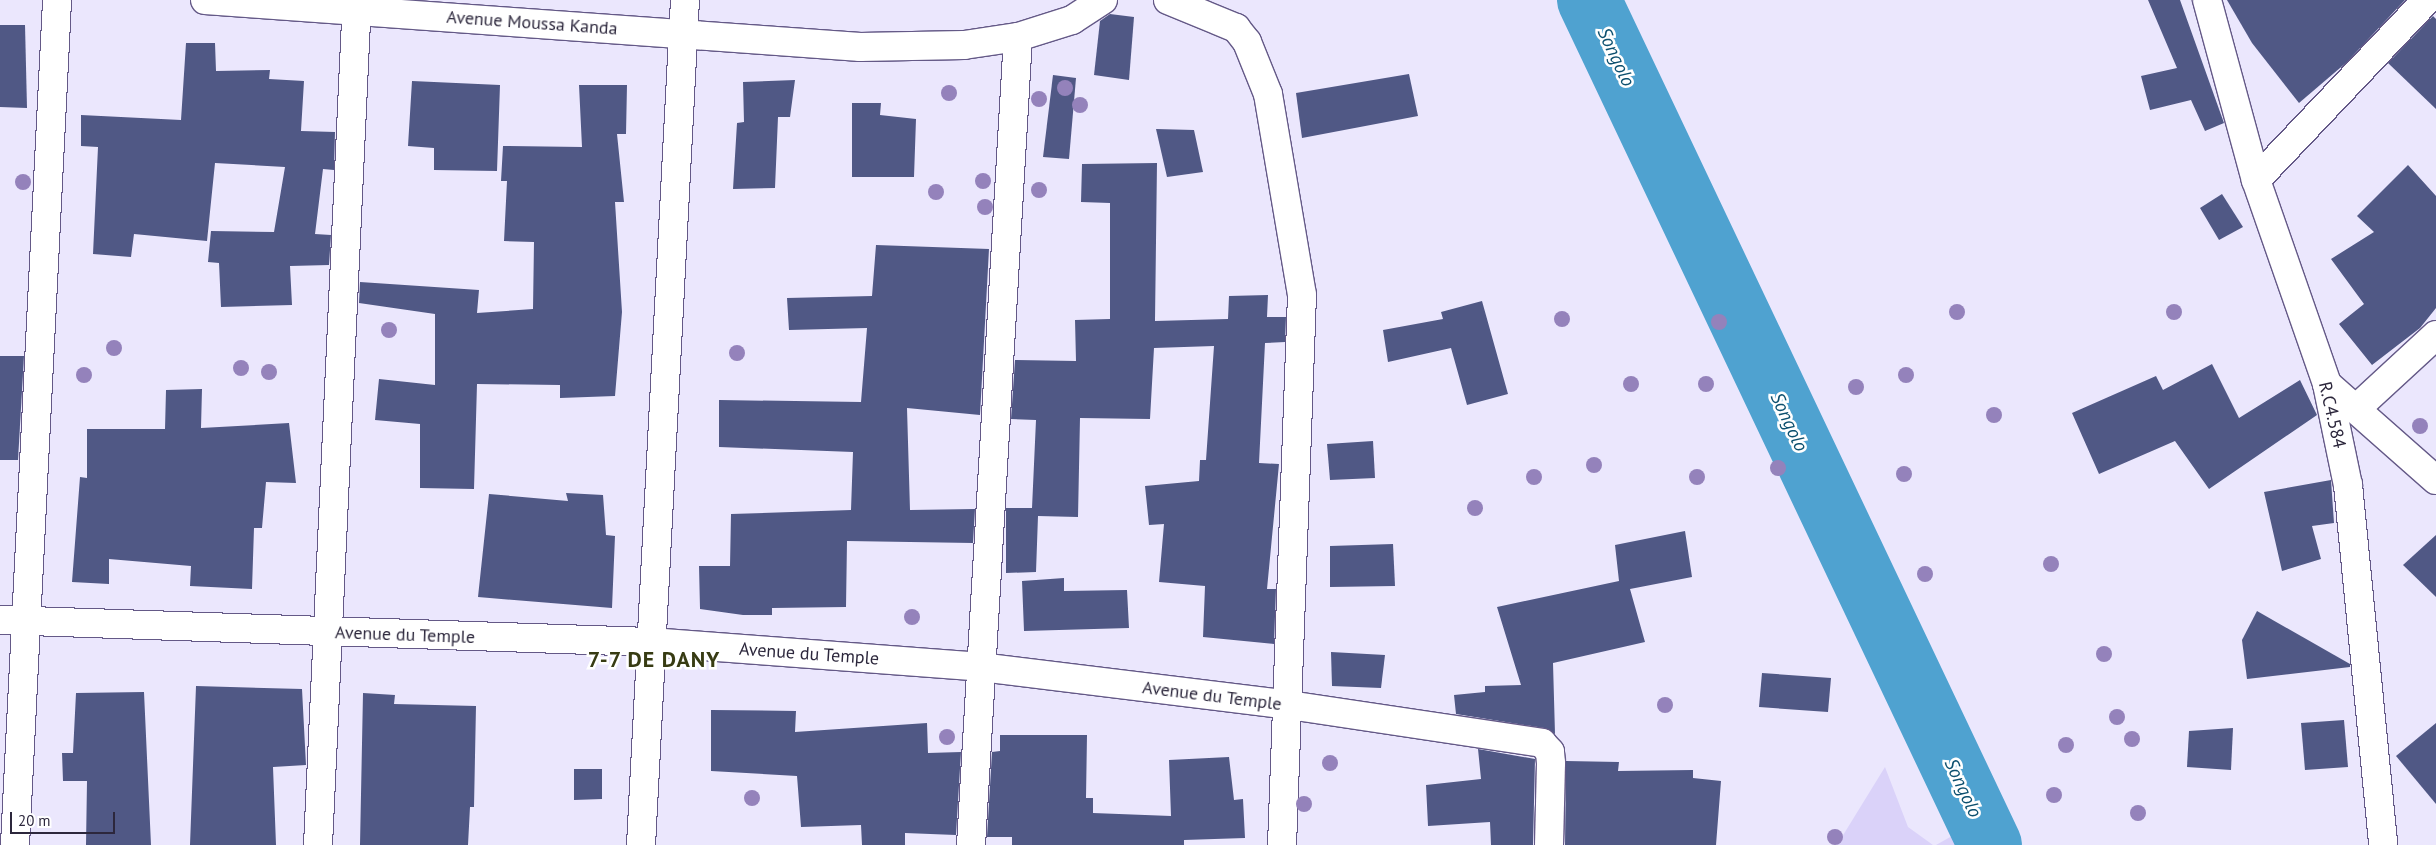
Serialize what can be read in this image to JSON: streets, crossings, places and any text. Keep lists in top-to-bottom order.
{
  "streets": {
    "street": ["Avenue Moussa Kanda", "R.C4.584", "Avenue du Temple"]
  },
  "districts": ["7-7 DE DANY"],
  "water": ["Songolo"],
  "scale_bar": "20 m"
}
